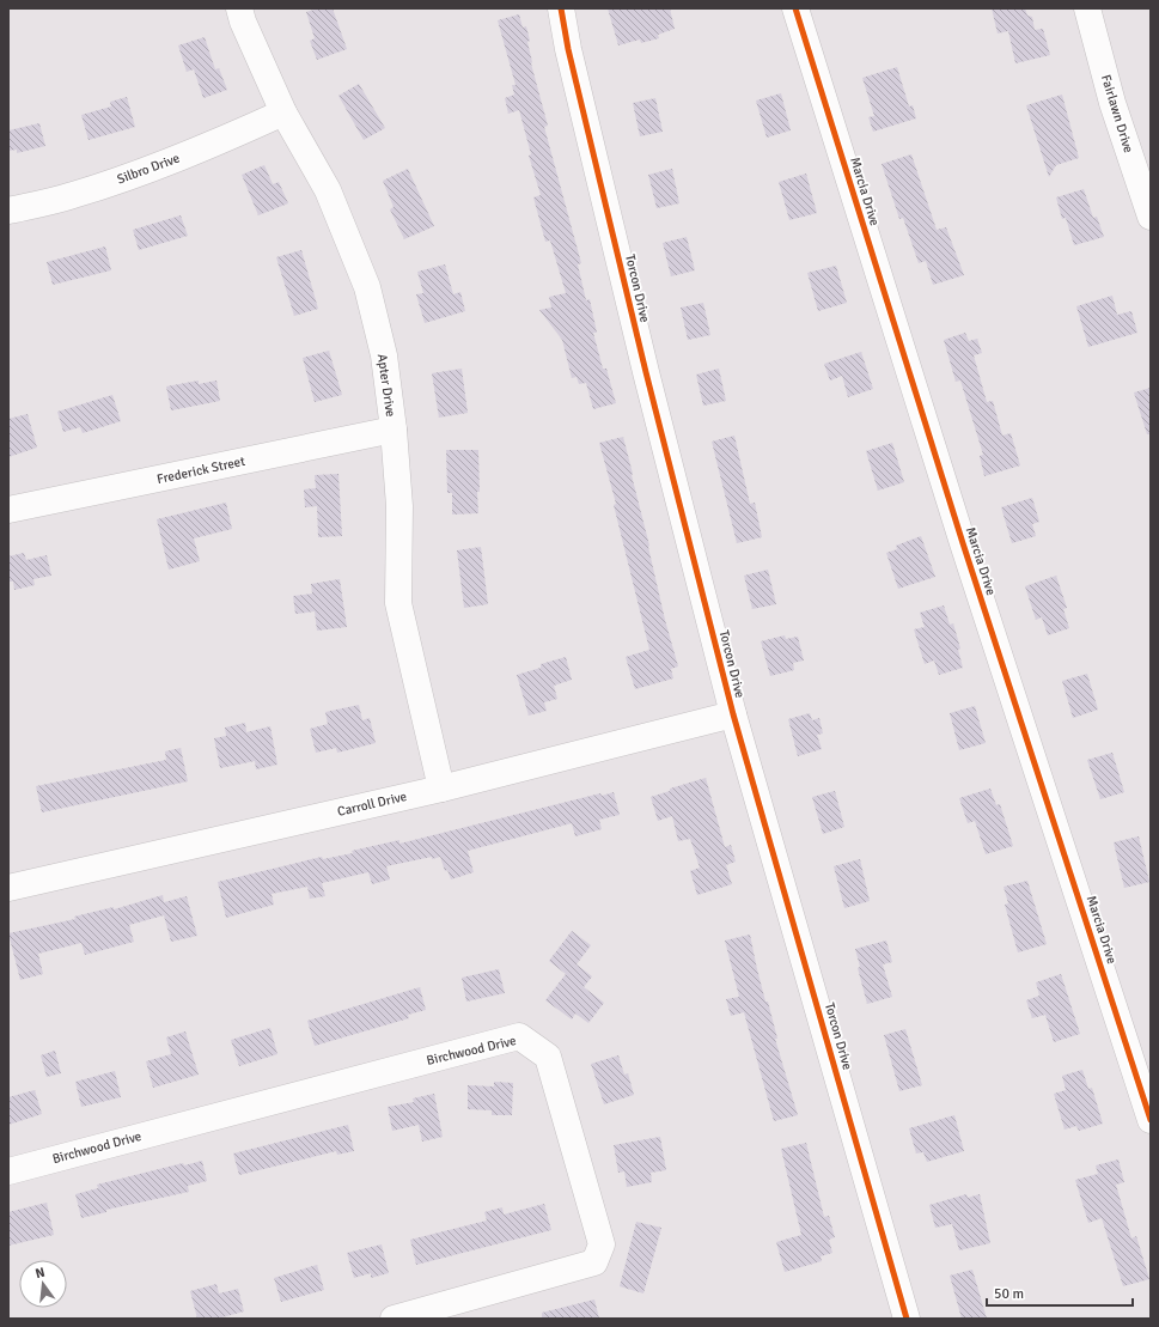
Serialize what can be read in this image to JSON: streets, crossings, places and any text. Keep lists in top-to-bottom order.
{
  "streets": {
    "street": [
      "Fairlawn Drive",
      "Silbro Drive",
      "Marcia Drive",
      "Torcon Drive",
      "Apter Drive",
      "Frederick Street",
      "Carroll Drive",
      "Birchwood Drive"
    ]
  },
  "crossings": [
    ["Silbro Drive", "Apter Drive"],
    ["Torcon Drive", "Carroll Drive"],
    ["Apter Drive", "Frederick Street"],
    ["Apter Drive", "Carroll Drive"]
  ],
  "scale_bar": "50 m",
  "north": "top"
}
